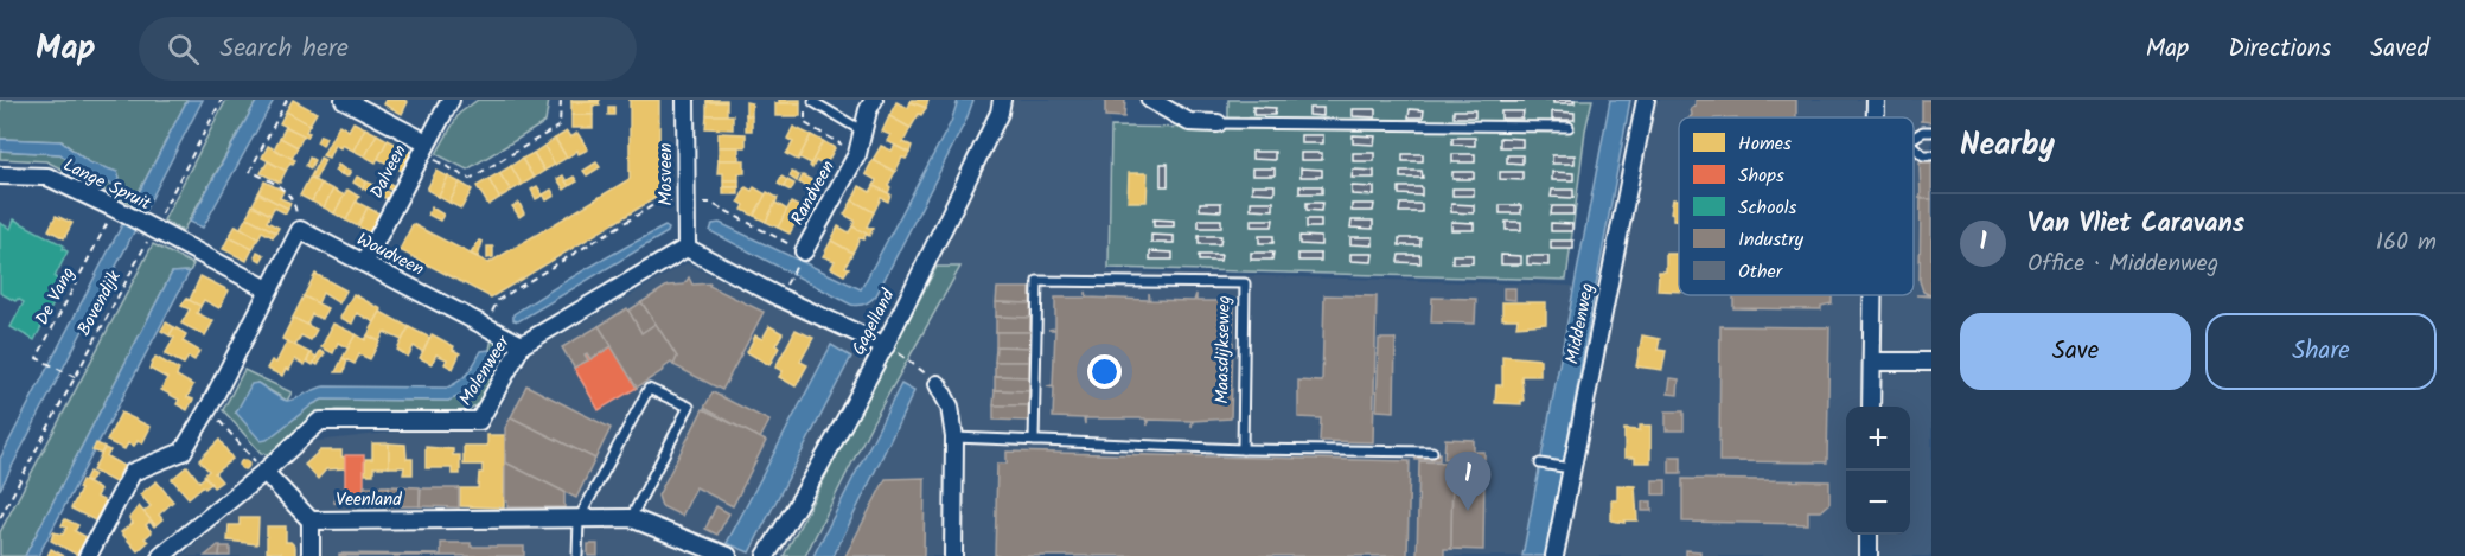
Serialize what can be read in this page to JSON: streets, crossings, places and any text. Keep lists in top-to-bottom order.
{
  "streets": {
    "street": [
      "Dalveen",
      "Mosveen",
      "Lange Spruit",
      "Randveen",
      "Woudveen",
      "Gagelland",
      "Middenweg",
      "Molenweer",
      "Veenland"
    ],
    "lane": ["Maasdijkseweg"],
    "path": ["De Vang", "Bovendijk"]
  },
  "crossings": [
    ["Dalveen", "Woudveen"],
    ["Mosveen", "Molenweer"],
    ["Lange Spruit", "De Vang"],
    ["Lange Spruit", "Bovendijk"],
    ["Randveen", "Molenweer"],
    ["Woudveen", "Molenweer"],
    ["De Vang", "Bovendijk"],
    ["Molenweer", "Veenland"]
  ],
  "legend": [
    "Homes",
    "Shops",
    "Schools",
    "Industry",
    "Other"
  ],
  "page": {
    "header": "Map",
    "search": "Search here",
    "nav": ["Map", "Directions", "Saved"],
    "heading": "Nearby",
    "list": [
      {
        "mark": "1",
        "name": "Van Vliet Caravans",
        "note": "Office · Middenweg",
        "value": "160 m"
      }
    ],
    "buttons": ["Save", "Share"],
    "map_buttons": ["+", "−"],
    "pins": "1"
  }
}
